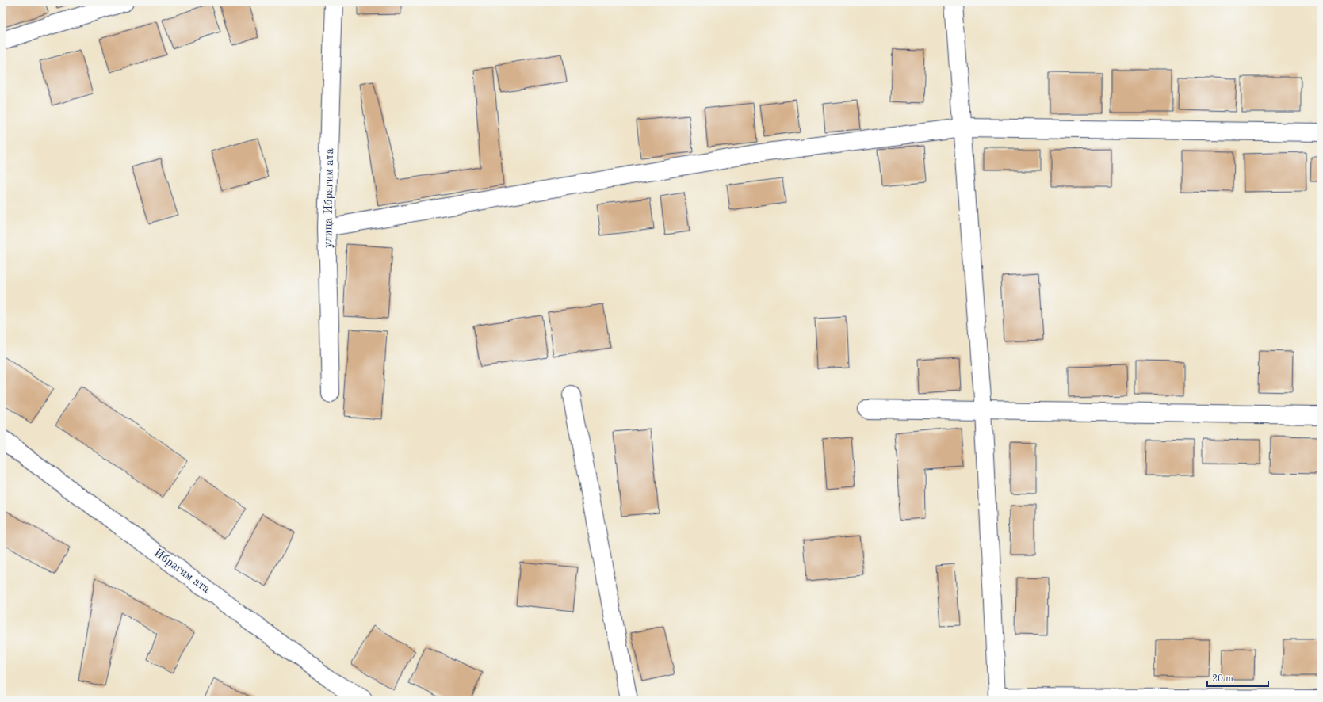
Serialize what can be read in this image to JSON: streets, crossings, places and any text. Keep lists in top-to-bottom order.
{
  "streets": {
    "street": ["улица Ибрагим ата", "Ибрагим ата"]
  },
  "scale_bar": "20 m"
}
